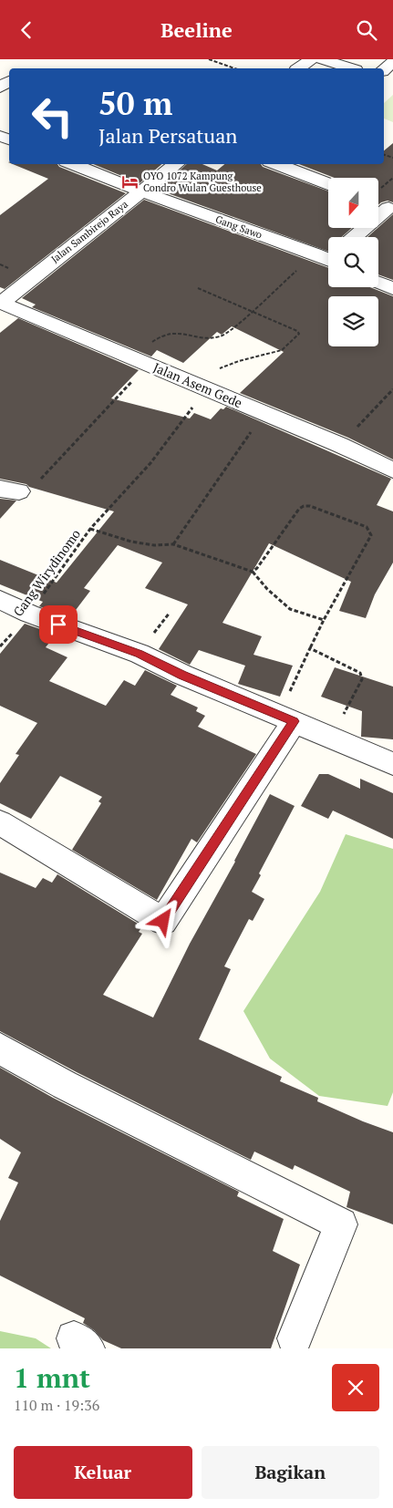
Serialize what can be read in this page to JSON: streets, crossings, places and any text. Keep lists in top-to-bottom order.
{
  "streets": {
    "street": ["Gang Sawo", "Jalan Sambirejo Raya", "Jalan Asem Gede"],
    "path": ["Gang Wirydinomo"]
  },
  "crossings": [
    ["Gang Sawo", "Jalan Sambirejo Raya"],
    ["Jalan Sambirejo Raya", "Jalan Asem Gede"],
    ["Jalan Asem Gede", "Gang Wirydinomo"]
  ],
  "places": {
    "hotel": ["OYO 1072 Kampung Condro Wulan Guesthouse"]
  },
  "north": "bottom",
  "page": {
    "header": "Beeline",
    "turn": ["50 m", "Jalan Persatuan"],
    "heading": ["1 mnt", "110 m · 19:36"],
    "buttons": ["Keluar", "Bagikan"]
  }
}
